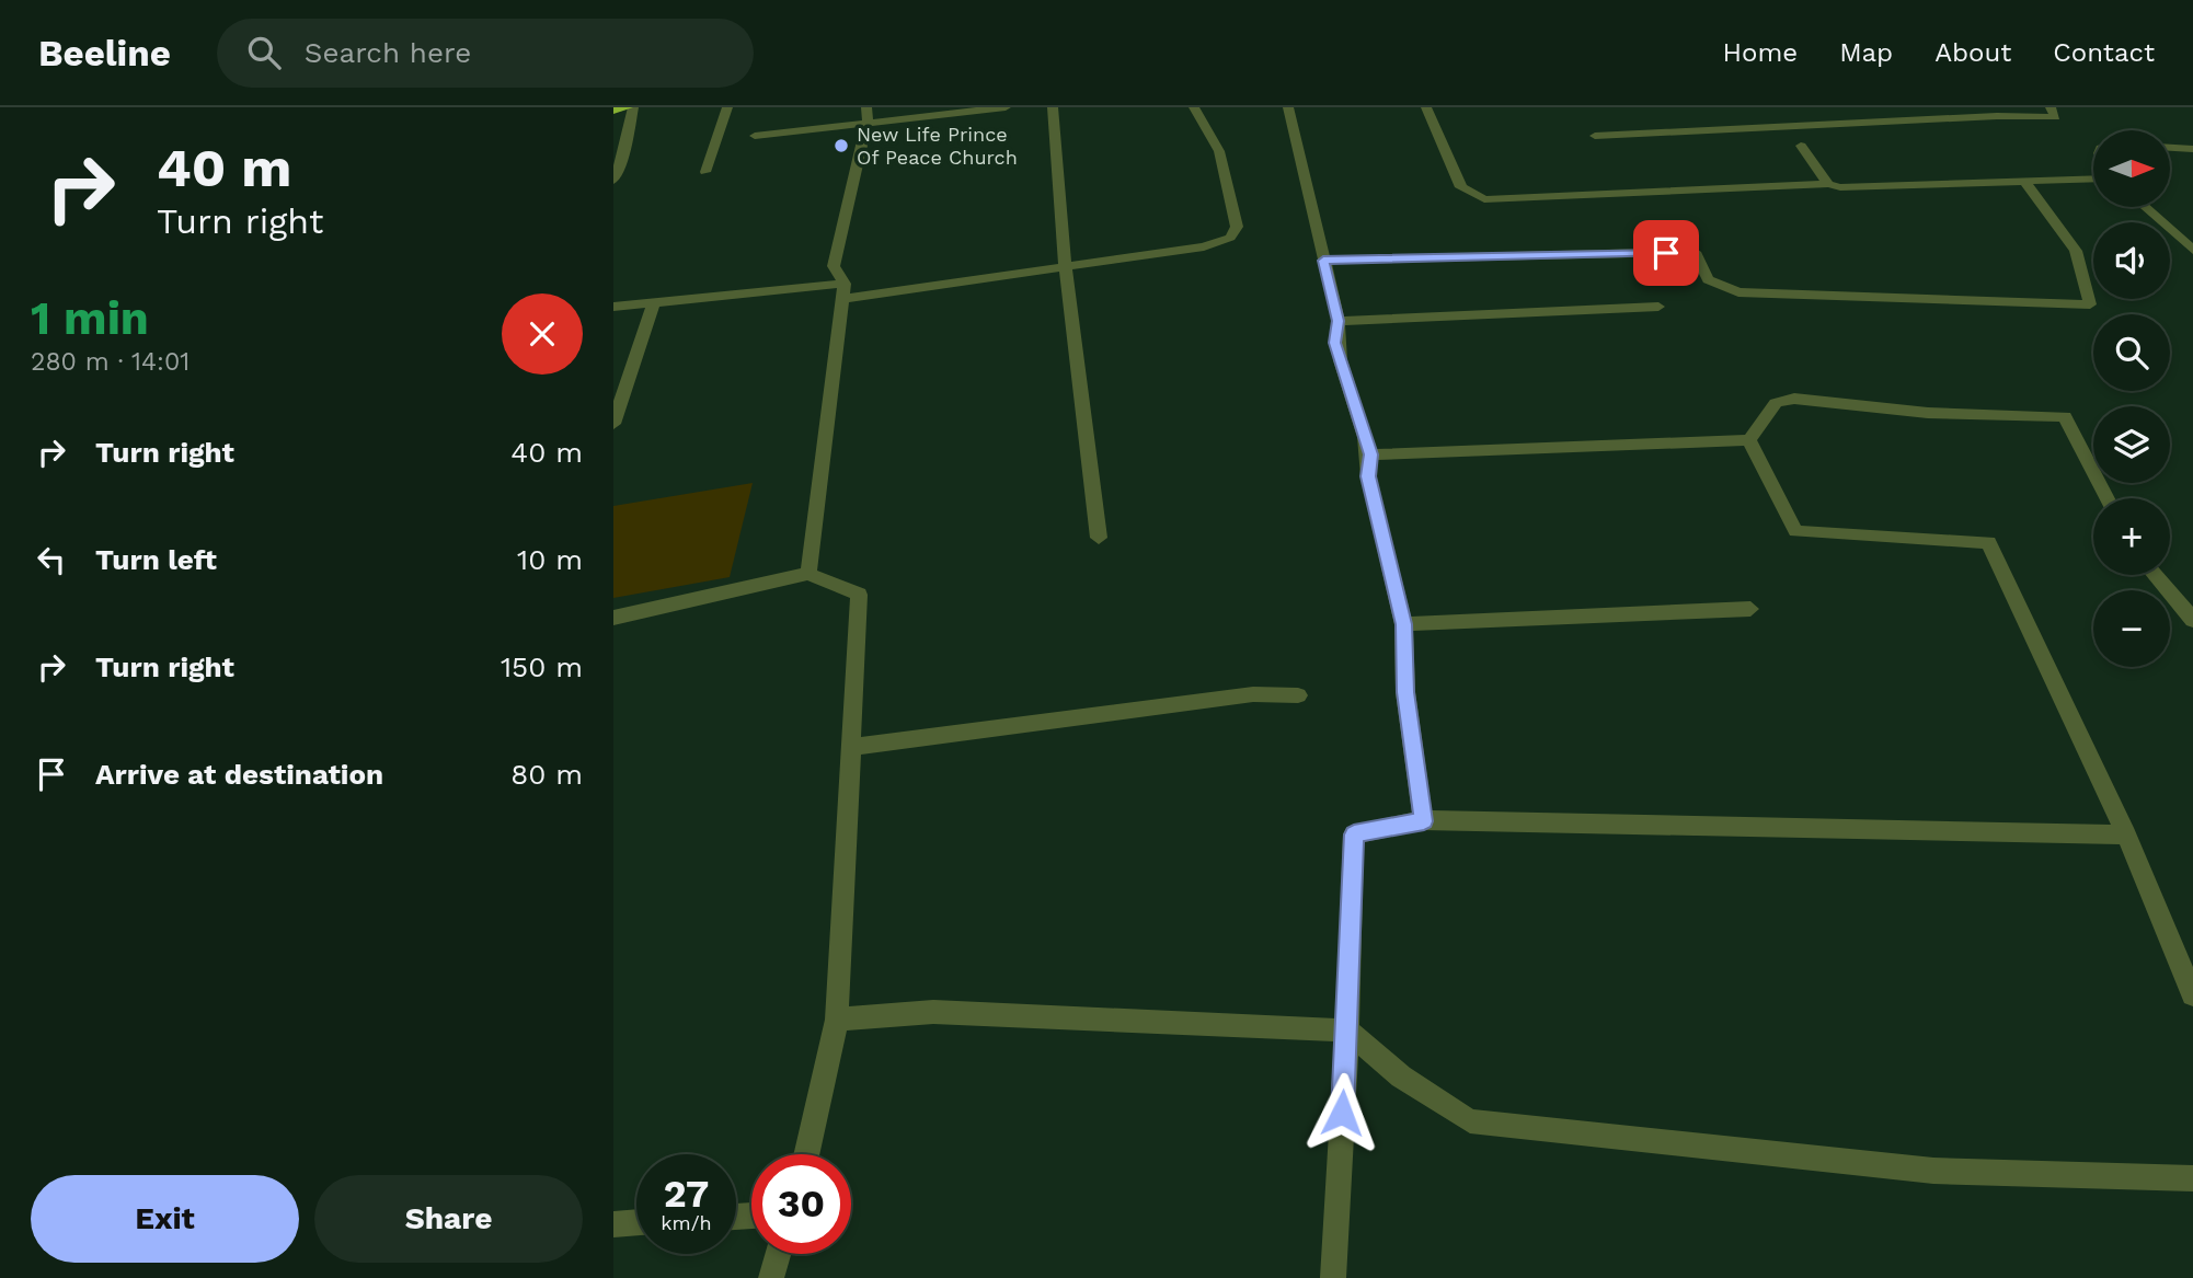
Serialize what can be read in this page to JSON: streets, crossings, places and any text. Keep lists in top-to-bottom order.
{
  "places": ["New Life Prince Of Peace Church"],
  "north": "right",
  "page": {
    "header": "Beeline",
    "search": "Search here",
    "nav": [
      "Home",
      "Map",
      "About",
      "Contact"
    ],
    "turn": ["40 m", "Turn right"],
    "map_buttons": ["+", "−"],
    "heading": ["1 min", "280 m · 14:01"],
    "list": [
      {
        "name": "Turn right",
        "value": "40 m"
      },
      {
        "name": "Turn left",
        "value": "10 m"
      },
      {
        "name": "Turn right",
        "value": "150 m"
      },
      {
        "name": "Arrive at destination",
        "value": "80 m"
      }
    ],
    "speed": "27 km/h",
    "limit": "30",
    "buttons": ["Exit", "Share"]
  }
}
